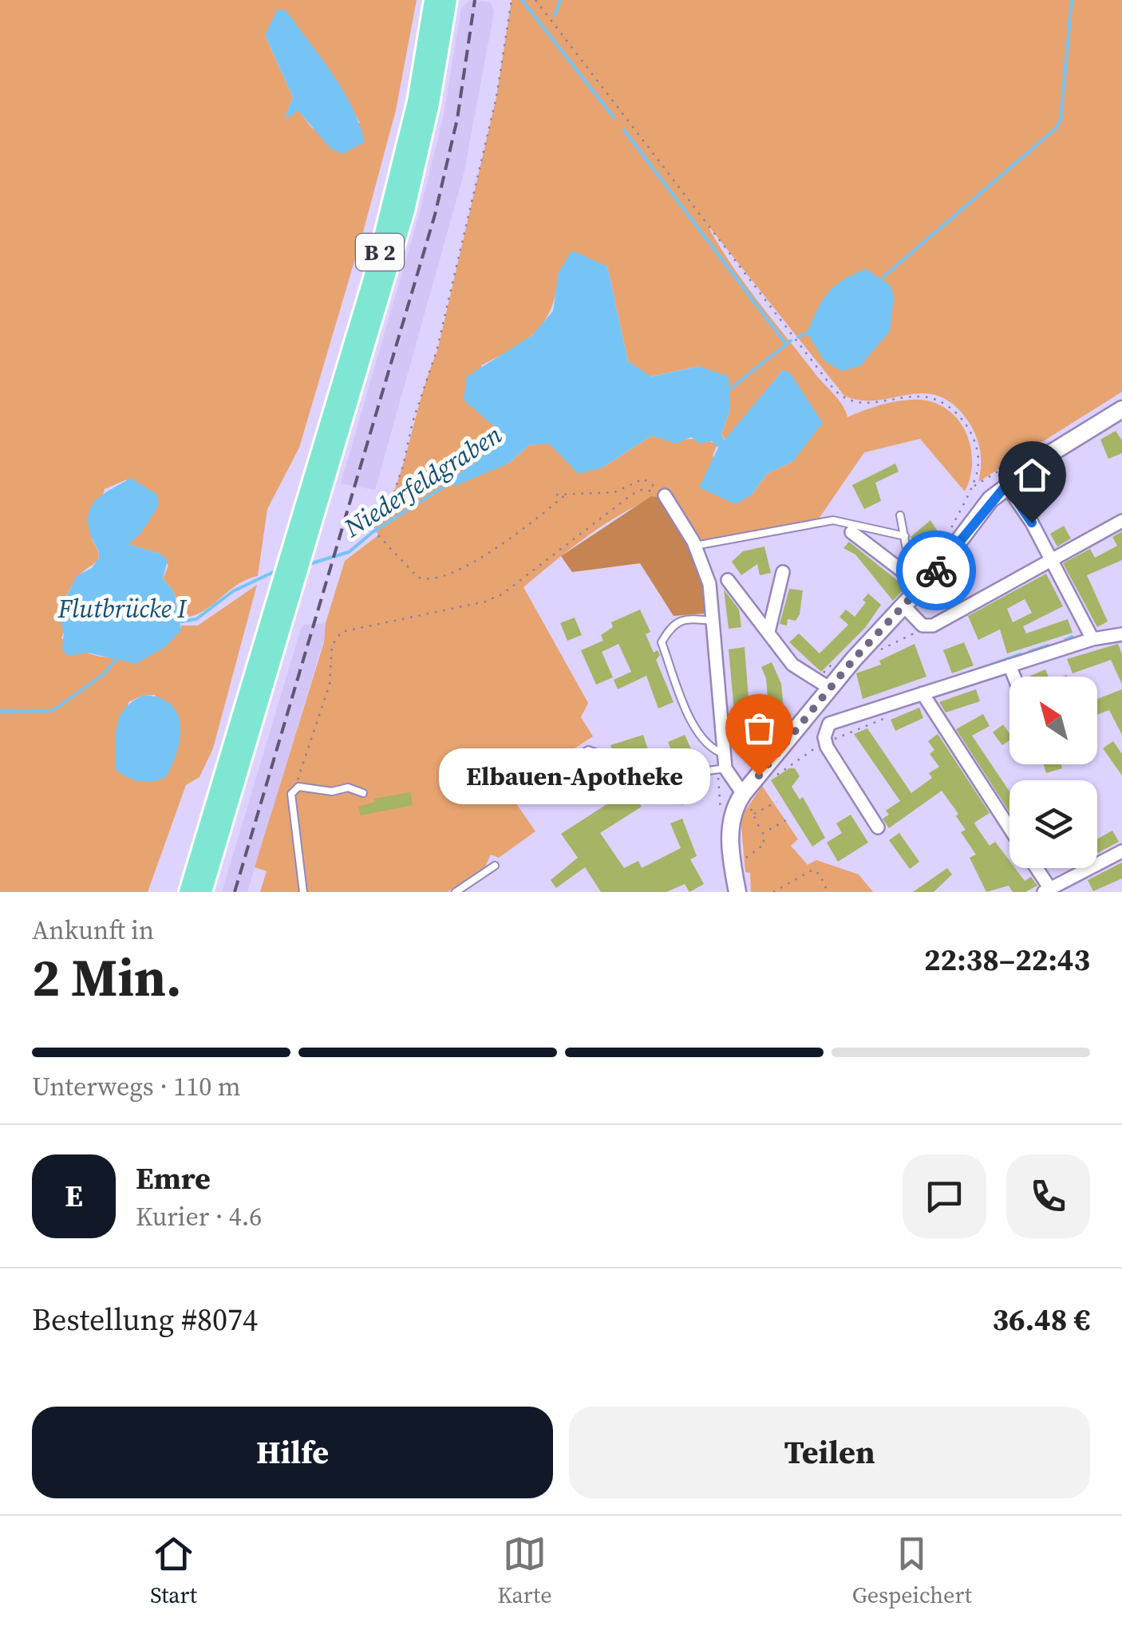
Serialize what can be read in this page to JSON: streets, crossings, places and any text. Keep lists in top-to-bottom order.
{
  "streets": {
    "main road": ["B 2"]
  },
  "water": ["Niederfeldgraben", "Flutbrücke I"],
  "places": ["Elbauen-Apotheke"],
  "north": "top left",
  "page": {
    "bubble": "Elbauen-Apotheke",
    "heading": ["2 Min.", "Ankunft in", "22:38–22:43"],
    "panel": [
      "Emre",
      "Kurier · 4.6",
      "Bestellung #8074",
      "36.48 €"
    ],
    "bar": "Unterwegs · 110 m",
    "round": "E",
    "buttons": ["Hilfe", "Teilen"],
    "tabs": ["Start", "Karte", "Gespeichert"]
  }
}
